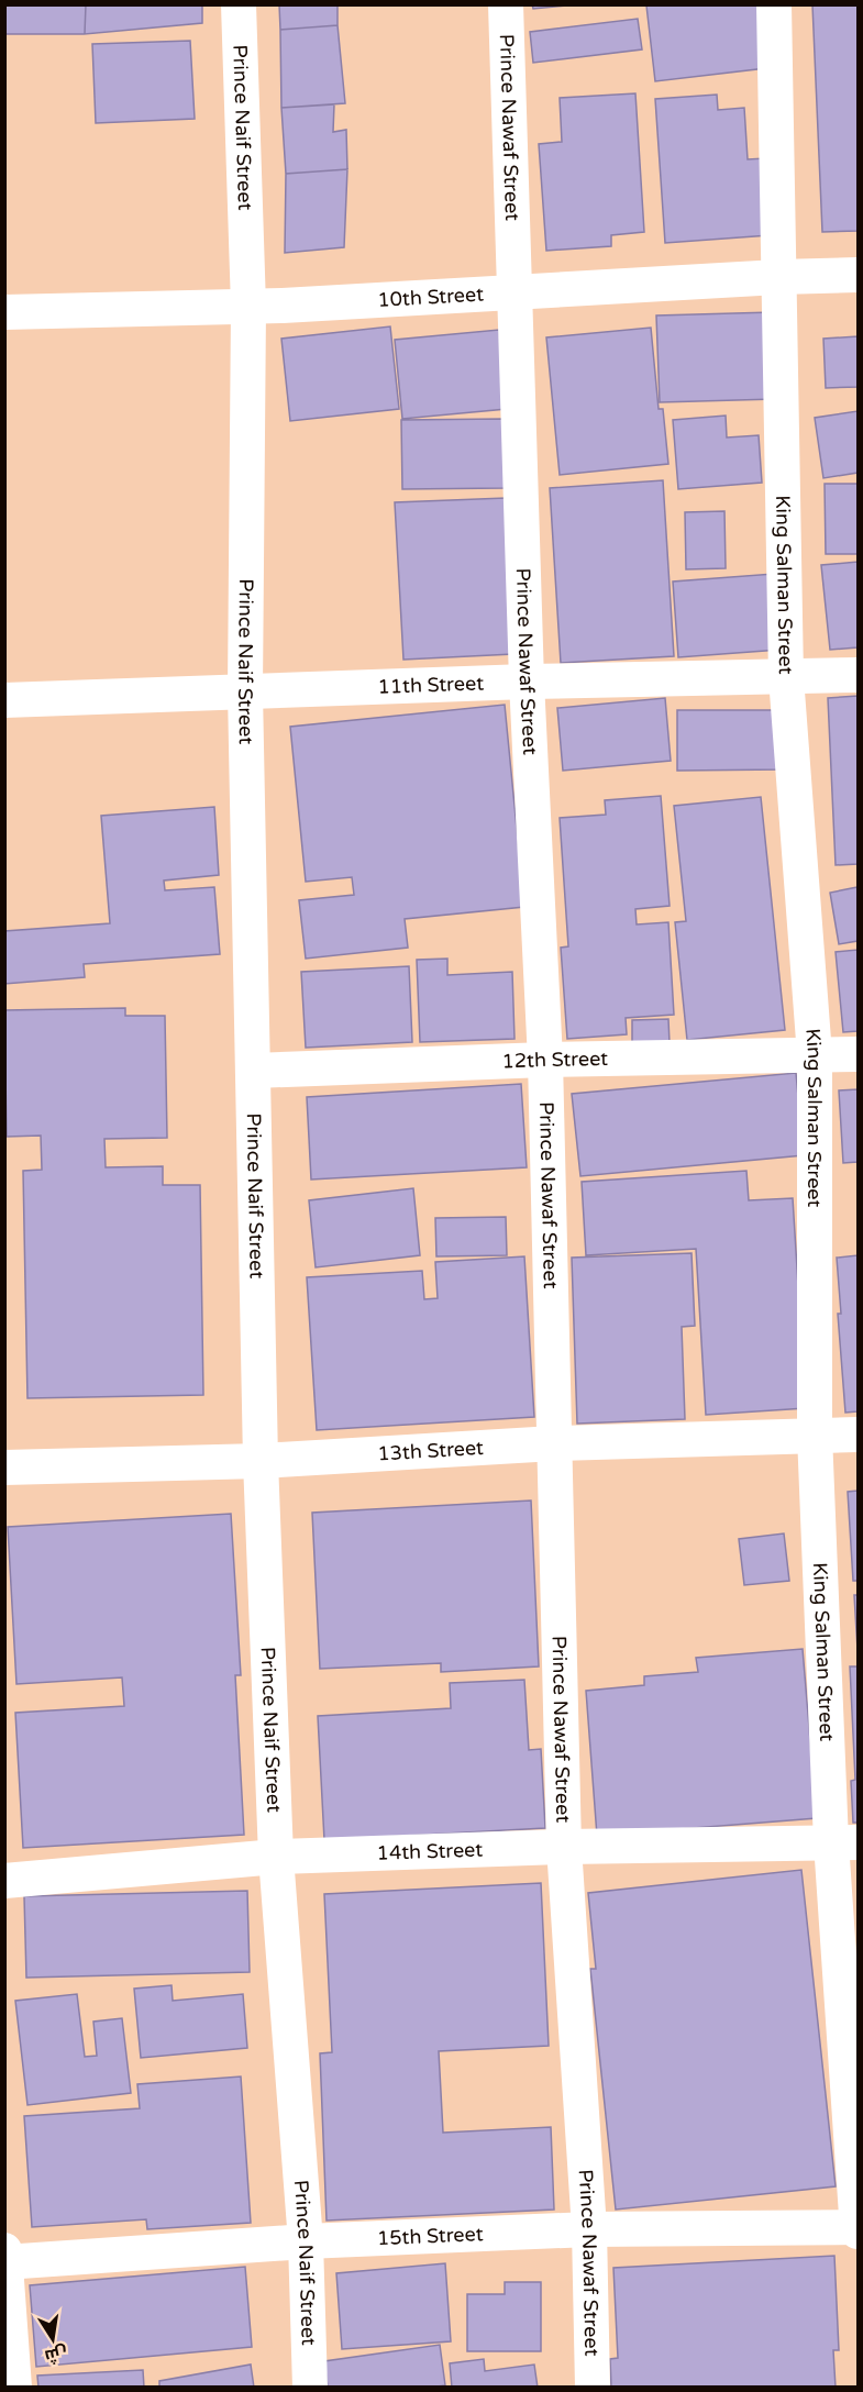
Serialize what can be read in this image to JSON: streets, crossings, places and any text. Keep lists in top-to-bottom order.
{
  "streets": {
    "street": [
      "Prince Naif Street",
      "Prince Nawaf Street",
      "10th Street",
      "King Salman Street",
      "11th Street",
      "12th Street",
      "13th Street",
      "14th Street",
      "15th Street"
    ]
  },
  "crossings": [
    ["Prince Naif Street", "10th Street"],
    ["Prince Naif Street", "11th Street"],
    ["Prince Naif Street", "12th Street"],
    ["Prince Naif Street", "13th Street"],
    ["Prince Naif Street", "14th Street"],
    ["Prince Naif Street", "15th Street"],
    ["Prince Nawaf Street", "10th Street"],
    ["Prince Nawaf Street", "11th Street"],
    ["Prince Nawaf Street", "12th Street"],
    ["Prince Nawaf Street", "13th Street"],
    ["Prince Nawaf Street", "14th Street"],
    ["Prince Nawaf Street", "15th Street"],
    ["10th Street", "King Salman Street"],
    ["King Salman Street", "11th Street"],
    ["King Salman Street", "12th Street"],
    ["King Salman Street", "13th Street"],
    ["King Salman Street", "14th Street"],
    ["King Salman Street", "15th Street"]
  ],
  "north": "bottom"
}
